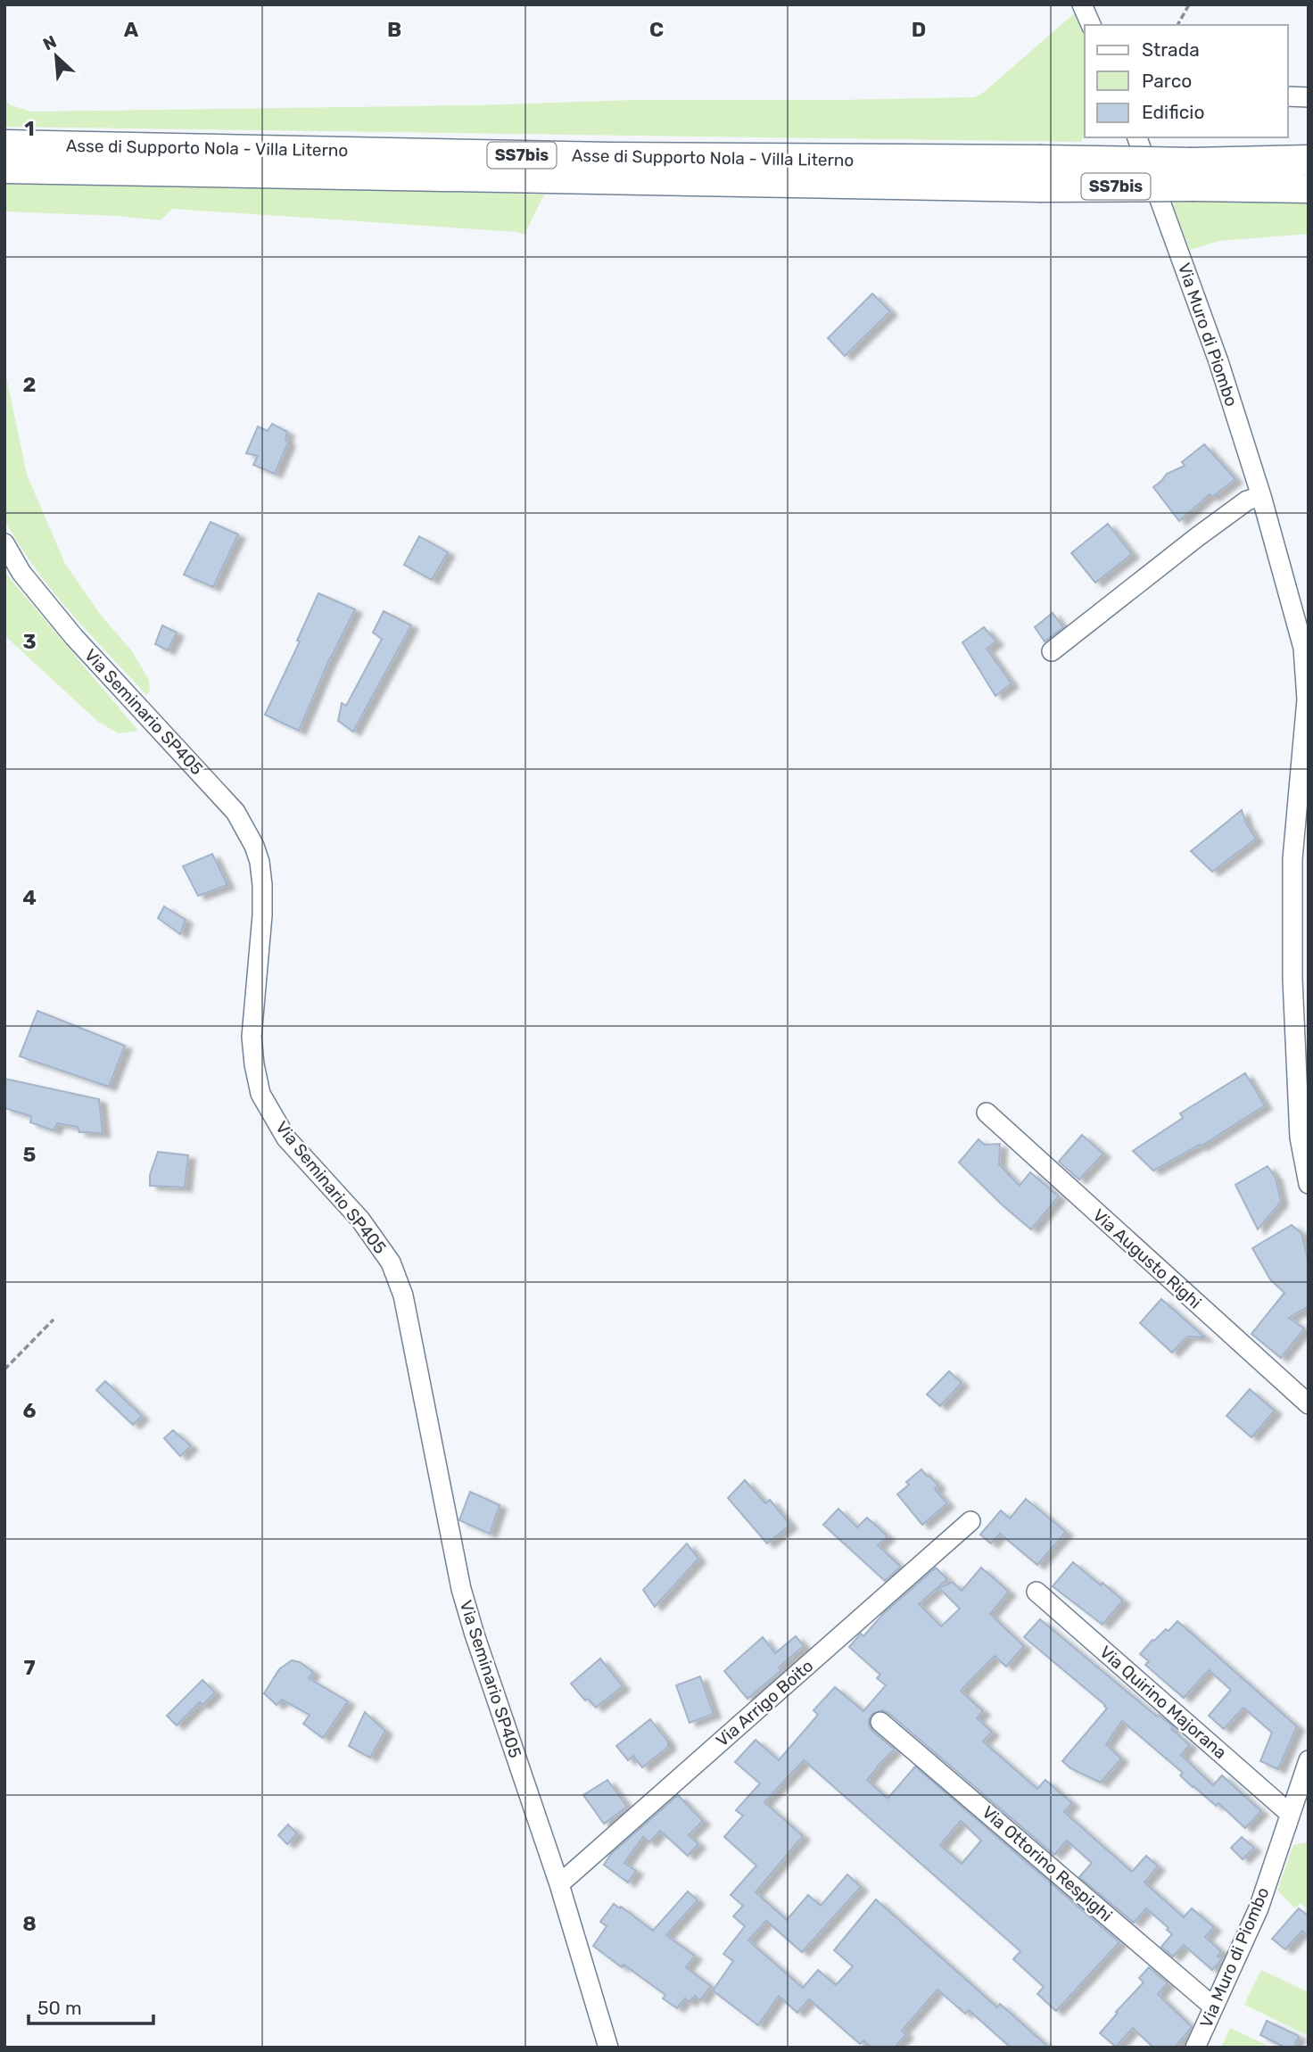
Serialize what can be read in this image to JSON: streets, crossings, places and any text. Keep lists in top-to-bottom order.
{
  "streets": {
    "highway": ["Asse di Supporto Nola - Villa Literno", "SS7bis"],
    "street": [
      "Via Muro di Piombo",
      "Via Seminario SP405",
      "Via Augusto Righi",
      "Via Quirino Majorana",
      "Via Arrigo Boito",
      "Via Ottorino Respighi"
    ]
  },
  "crossings": [
    ["Via Muro di Piombo", "Via Quirino Majorana"],
    ["Via Muro di Piombo", "Via Ottorino Respighi"],
    ["Via Seminario SP405", "Via Arrigo Boito"]
  ],
  "legend": ["Strada", "Parco", "Edificio"],
  "scale_bar": "50 m",
  "north": "top left",
  "grid": {
    "columns": [
      "A",
      "B",
      "C",
      "D"
    ],
    "rows": [
      "1",
      "2",
      "3",
      "4",
      "5",
      "6",
      "7",
      "8"
    ]
  }
}
